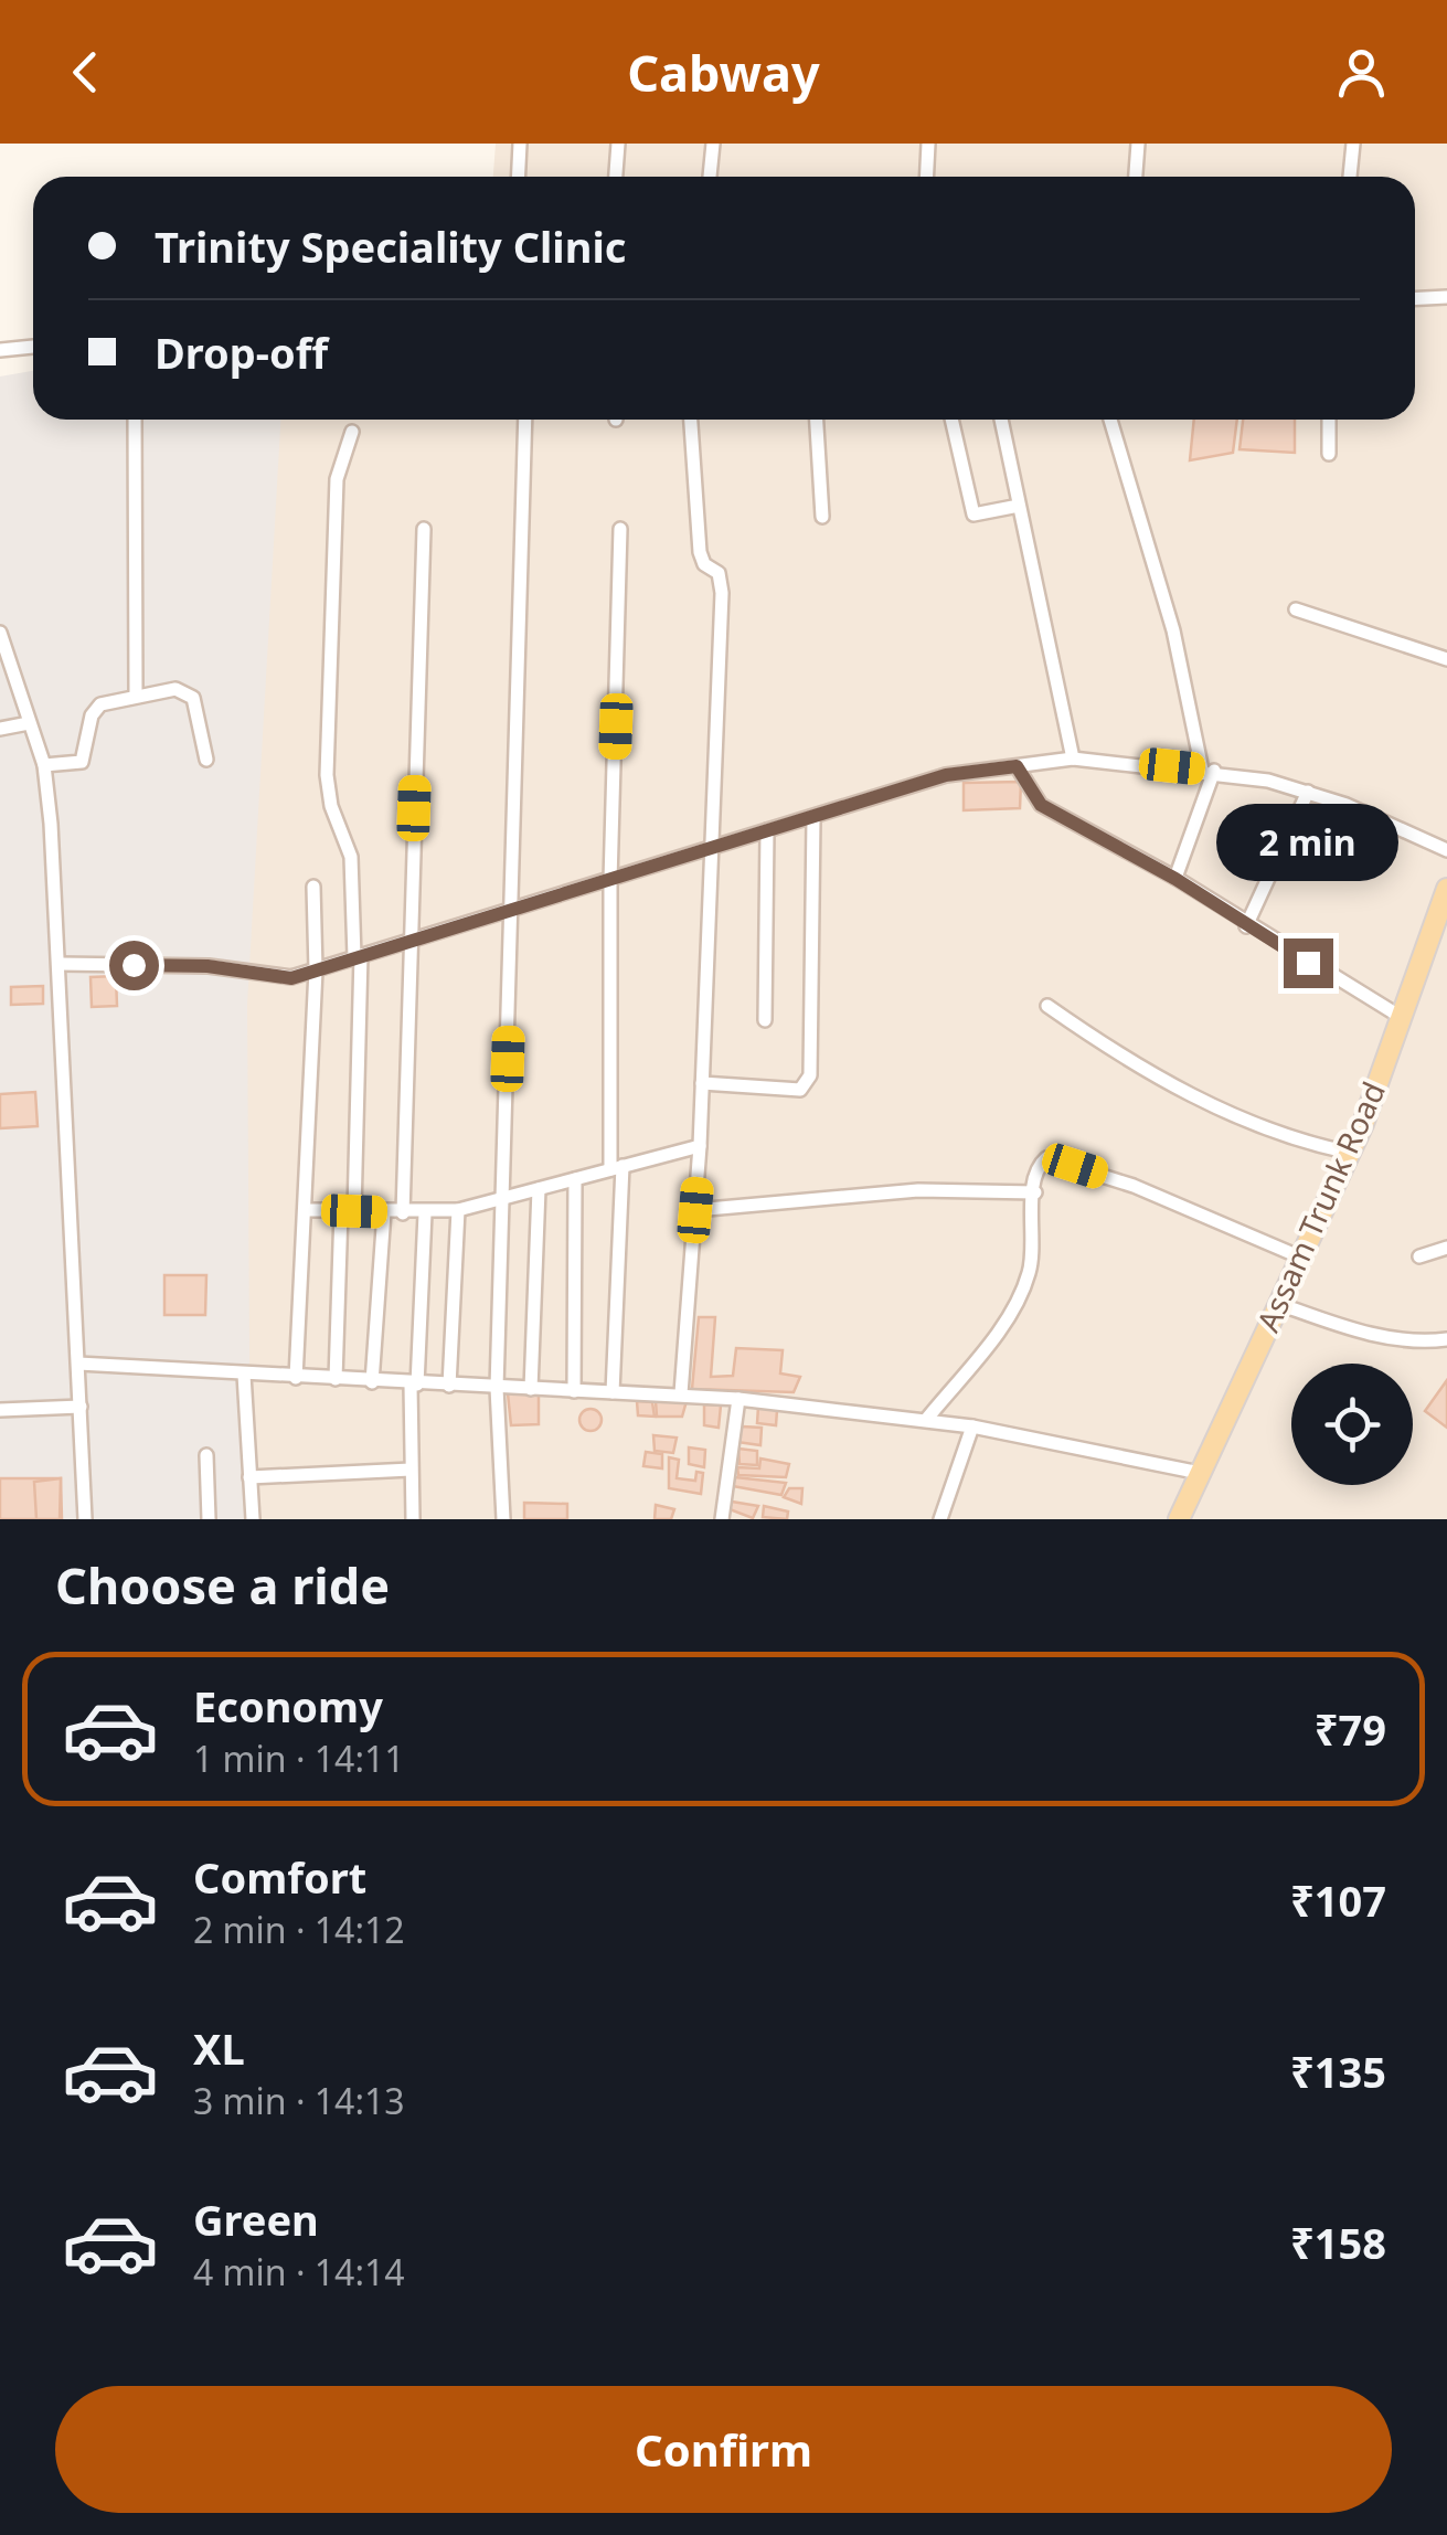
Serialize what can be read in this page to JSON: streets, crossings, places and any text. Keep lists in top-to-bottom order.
{
  "streets": {
    "main road": ["Assam Trunk Road"]
  },
  "page": {
    "header": "Cabway",
    "banner": ["Trinity Speciality Clinic", "Drop-off"],
    "bubble": "2 min",
    "heading": "Choose a ride",
    "list": [
      {
        "name": "Economy",
        "note": "1 min · 14:11",
        "value": "₹79"
      },
      {
        "name": "Comfort",
        "note": "2 min · 14:12",
        "value": "₹107"
      },
      {
        "name": "XL",
        "note": "3 min · 14:13",
        "value": "₹135"
      },
      {
        "name": "Green",
        "note": "4 min · 14:14",
        "value": "₹158"
      }
    ],
    "buttons": "Confirm"
  }
}
